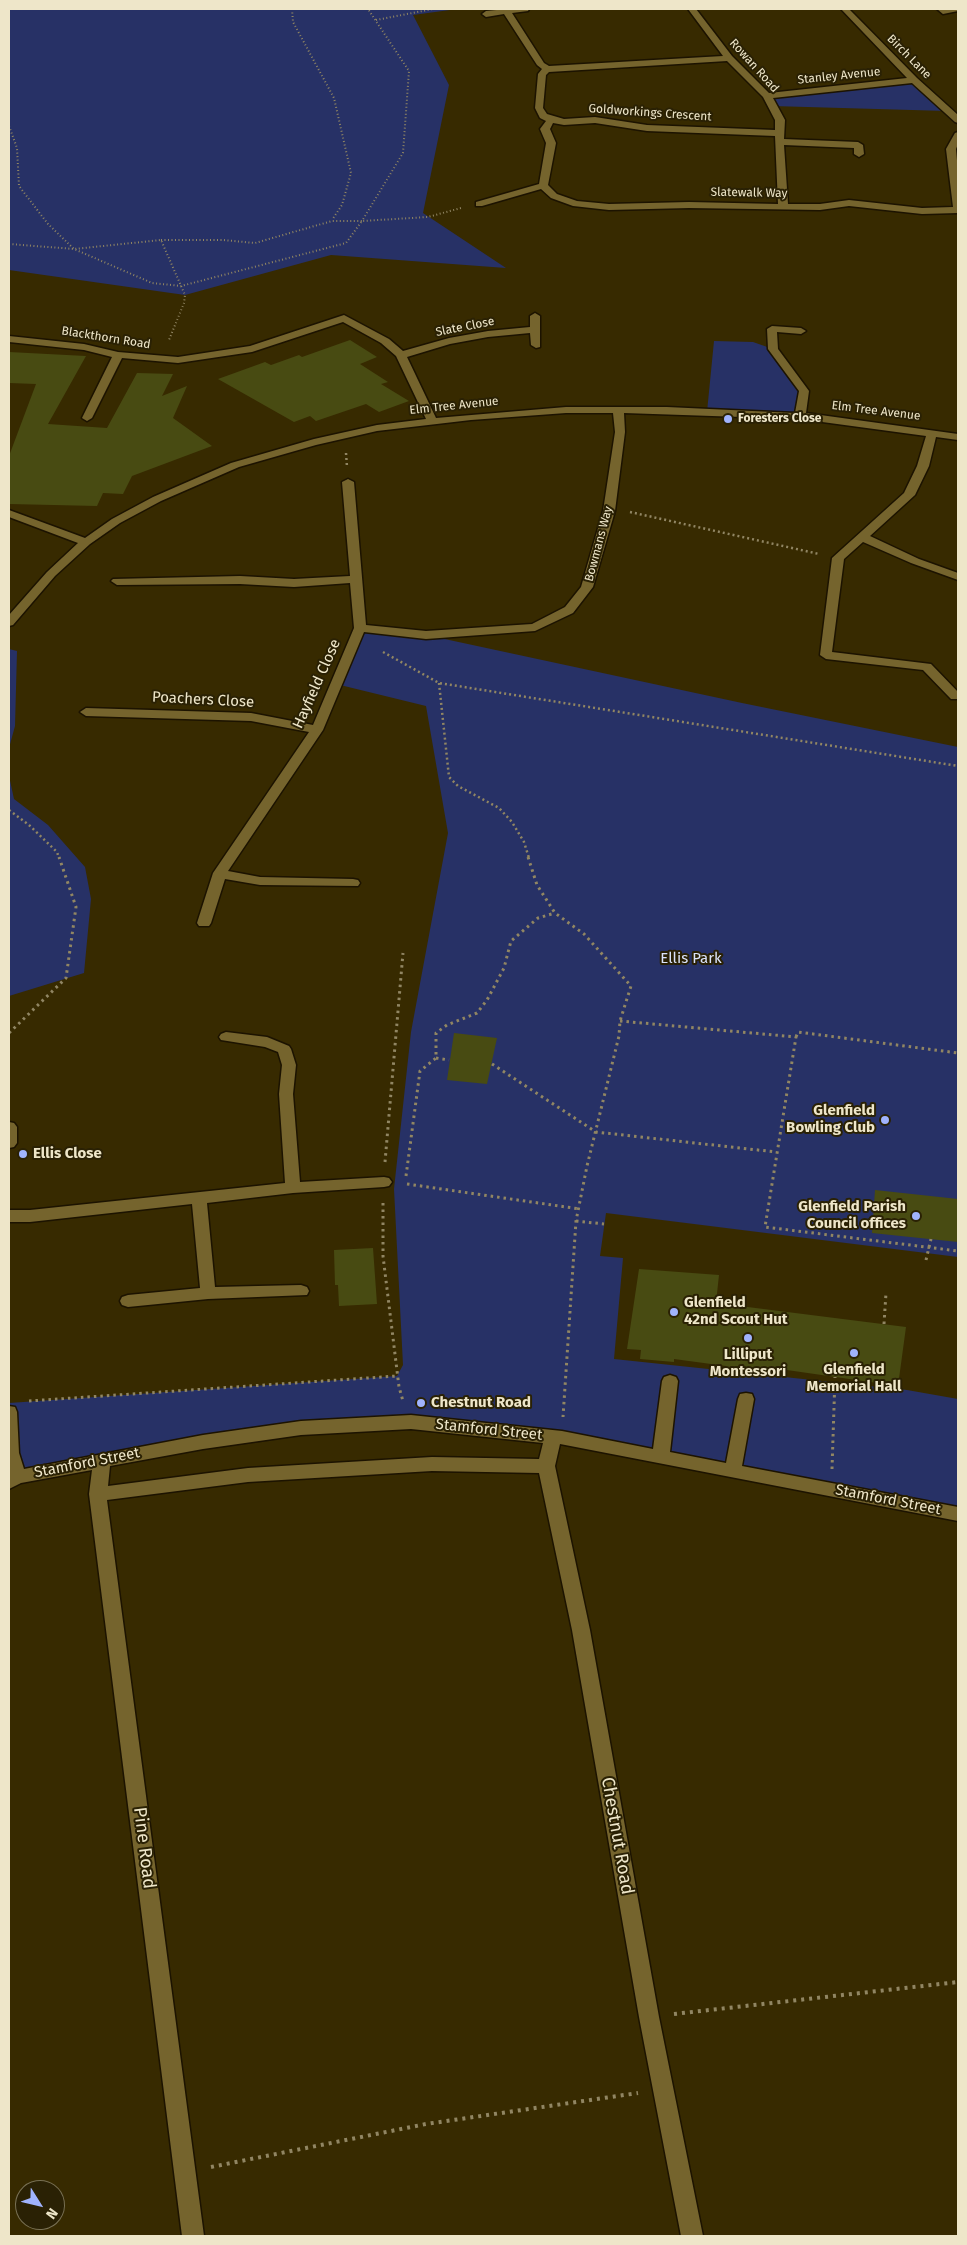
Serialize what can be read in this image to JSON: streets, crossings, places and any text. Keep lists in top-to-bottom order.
{
  "streets": {
    "street": [
      "Birch Lane",
      "Rowan Road",
      "Stanley Avenue",
      "Goldworkings Crescent",
      "Slatewalk Way",
      "Slate Close",
      "Blackthorn Road",
      "Elm Tree Avenue",
      "Bowmans Way",
      "Hayfield Close",
      "Poachers Close",
      "Stamford Street",
      "Chestnut Road",
      "Pine Road"
    ]
  },
  "crossings": [
    ["Birch Lane", "Stanley Avenue"],
    ["Rowan Road", "Stanley Avenue"],
    ["Rowan Road", "Goldworkings Crescent"],
    ["Rowan Road", "Slatewalk Way"],
    ["Elm Tree Avenue", "Bowmans Way"],
    ["Bowmans Way", "Hayfield Close"],
    ["Hayfield Close", "Poachers Close"],
    ["Stamford Street", "Chestnut Road"],
    ["Stamford Street", "Pine Road"]
  ],
  "parks": ["Ellis Park"],
  "places": [
    "Foresters Close",
    "Glenfield Bowling Club",
    "Ellis Close",
    "Glenfield Parish Council offices",
    "Glenfield 42nd Scout Hut",
    "Lilliput Montessori",
    "Glenfield Memorial Hall",
    "Chestnut Road"
  ],
  "north": "bottom right"
}
